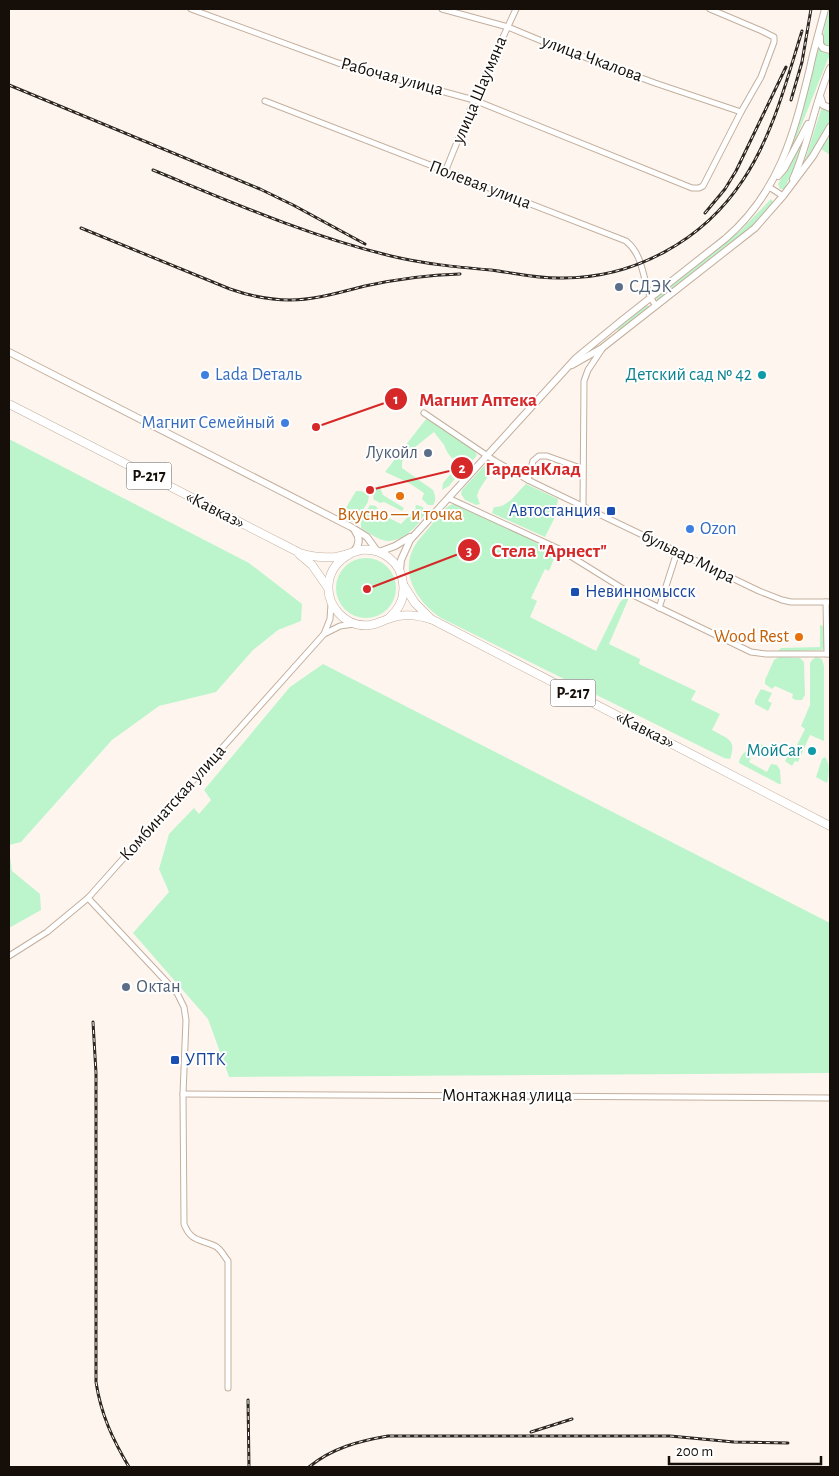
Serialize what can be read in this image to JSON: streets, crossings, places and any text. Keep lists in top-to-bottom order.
{
  "streets": {
    "highway": ["Р-217", "«Кавказ»"],
    "street": [
      "улица Чкалова",
      "Рабочая улица",
      "улица Шаумяна",
      "Полевая улица",
      "бульвар Мира",
      "Комбинатская улица",
      "Монтажная улица"
    ]
  },
  "crossings": [
    ["улица Чкалова", "Рабочая улица"],
    ["улица Чкалова", "улица Шаумяна"],
    ["Рабочая улица", "улица Шаумяна"],
    ["улица Шаумяна", "Полевая улица"],
    ["«Кавказ»", "Комбинатская улица"]
  ],
  "places": {
    "other": [
      "СДЭК",
      "Lada Dеталь",
      "Детский сад № 42",
      "Магнит Семейный",
      "Магнит Аптека",
      "Лукойл",
      "ГарденКлад",
      "Вкусно — и точка",
      "Ozon",
      "Стела \"Арнест\"",
      "Wood Rest",
      "МойCar",
      "Октан"
    ],
    "transit": ["Автостанция", "Невинномысск", "УПТК"]
  },
  "scale_bar": "200 m"
}
